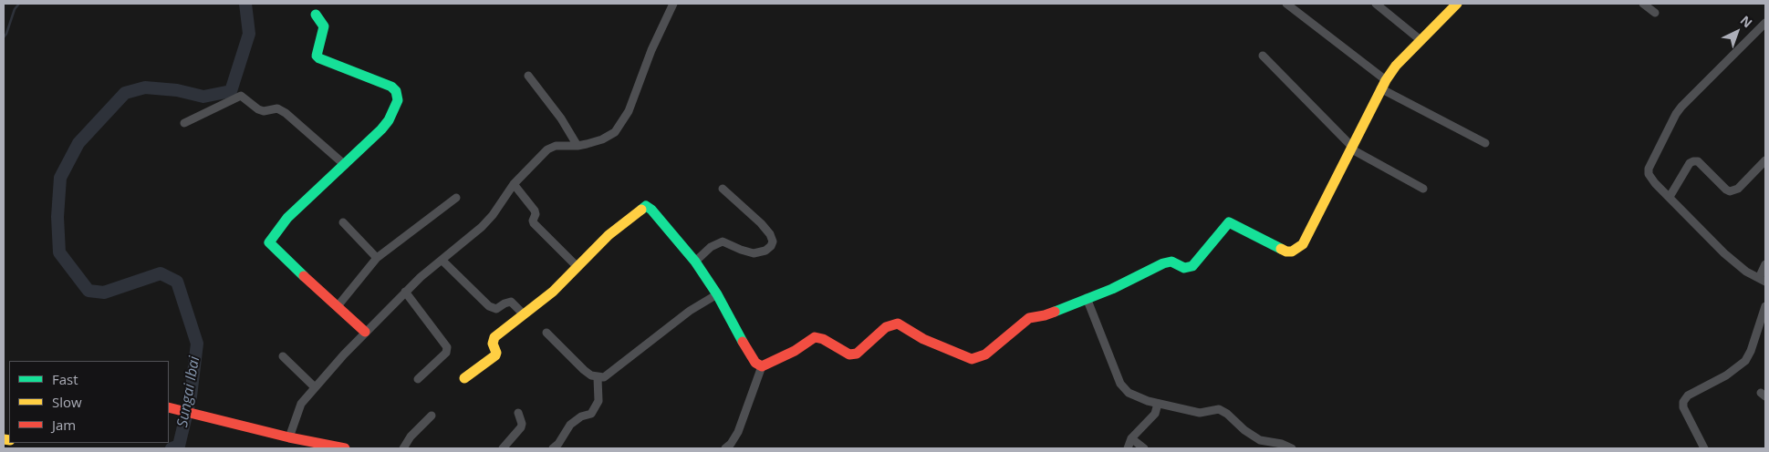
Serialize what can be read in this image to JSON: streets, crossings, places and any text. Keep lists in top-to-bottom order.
{
  "water": ["Sungai Ibai"],
  "legend": ["Fast", "Slow", "Jam"],
  "north": "top right"
}
